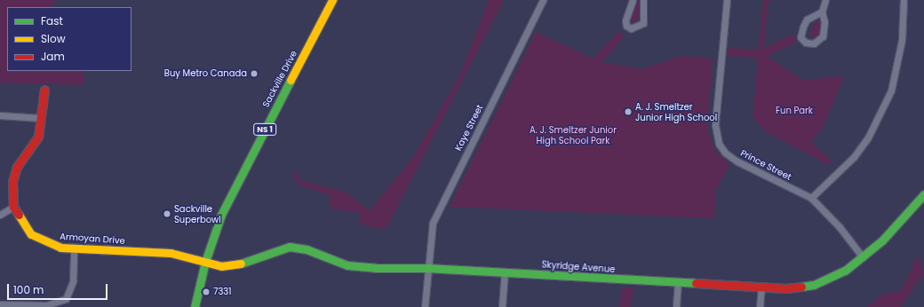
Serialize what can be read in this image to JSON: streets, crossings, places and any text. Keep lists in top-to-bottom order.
{
  "streets": {
    "street": [
      "Sackville Drive",
      "Kaye Street",
      "NS 1",
      "Prince Street",
      "Armoyan Drive",
      "Skyridge Avenue"
    ]
  },
  "crossings": [
    ["Sackville Drive", "Armoyan Drive"],
    ["Sackville Drive", "Skyridge Avenue"],
    ["Kaye Street", "Skyridge Avenue"],
    ["Prince Street", "Skyridge Avenue"],
    ["Armoyan Drive", "Skyridge Avenue"]
  ],
  "parks": ["Fun Park", "A. J. Smeltzer Junior High School Park"],
  "places": [
    "Buy Metro Canada",
    "A. J. Smeltzer Junior High School",
    "Sackville Superbowl",
    "7331"
  ],
  "legend": ["Fast", "Slow", "Jam"],
  "scale_bar": "100 m"
}
